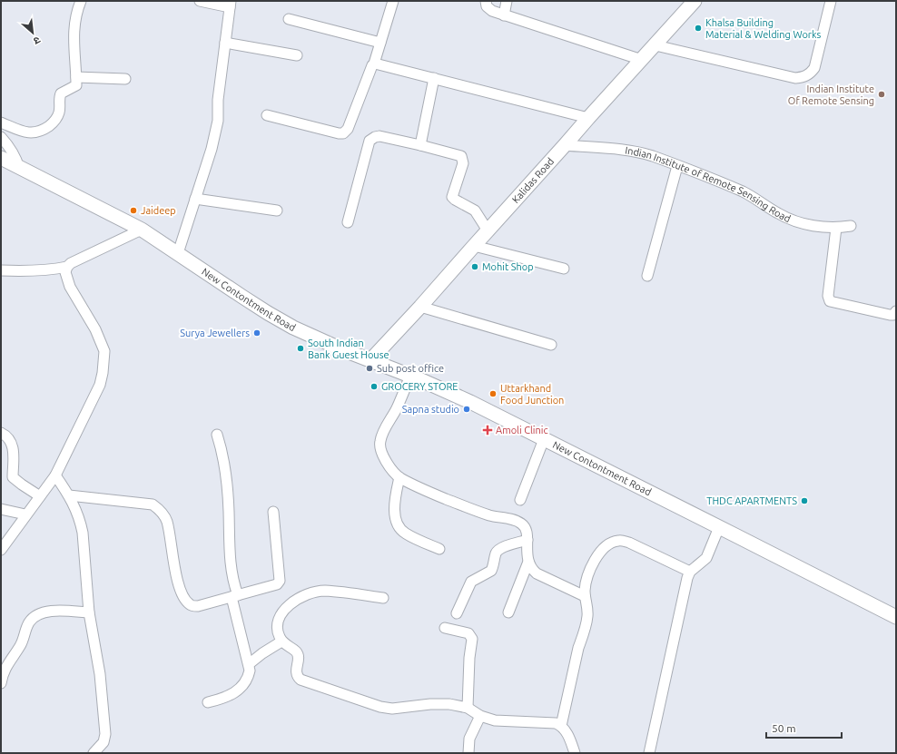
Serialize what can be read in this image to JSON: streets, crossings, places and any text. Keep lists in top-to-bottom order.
{
  "streets": {
    "street": ["Kalidas Road", "Indian Institute of Remote Sensing Road", "New Contontment Road"]
  },
  "crossings": [
    ["Kalidas Road", "Indian Institute of Remote Sensing Road"],
    ["Kalidas Road", "New Contontment Road"]
  ],
  "places": {
    "other": [
      "Khalsa Building Material & Welding Works",
      "Indian Institute Of Remote Sensing",
      "Jaideep",
      "Mohit Shop",
      "Surya Jewellers",
      "South Indian Bank Guest House",
      "Sub post office",
      "GROCERY STORE",
      "Uttarkhand Food Junction",
      "Sapna studio",
      "THDC APARTMENTS"
    ],
    "health": ["Amoli Clinic"]
  },
  "scale_bar": "50 m",
  "north": "bottom right"
}
